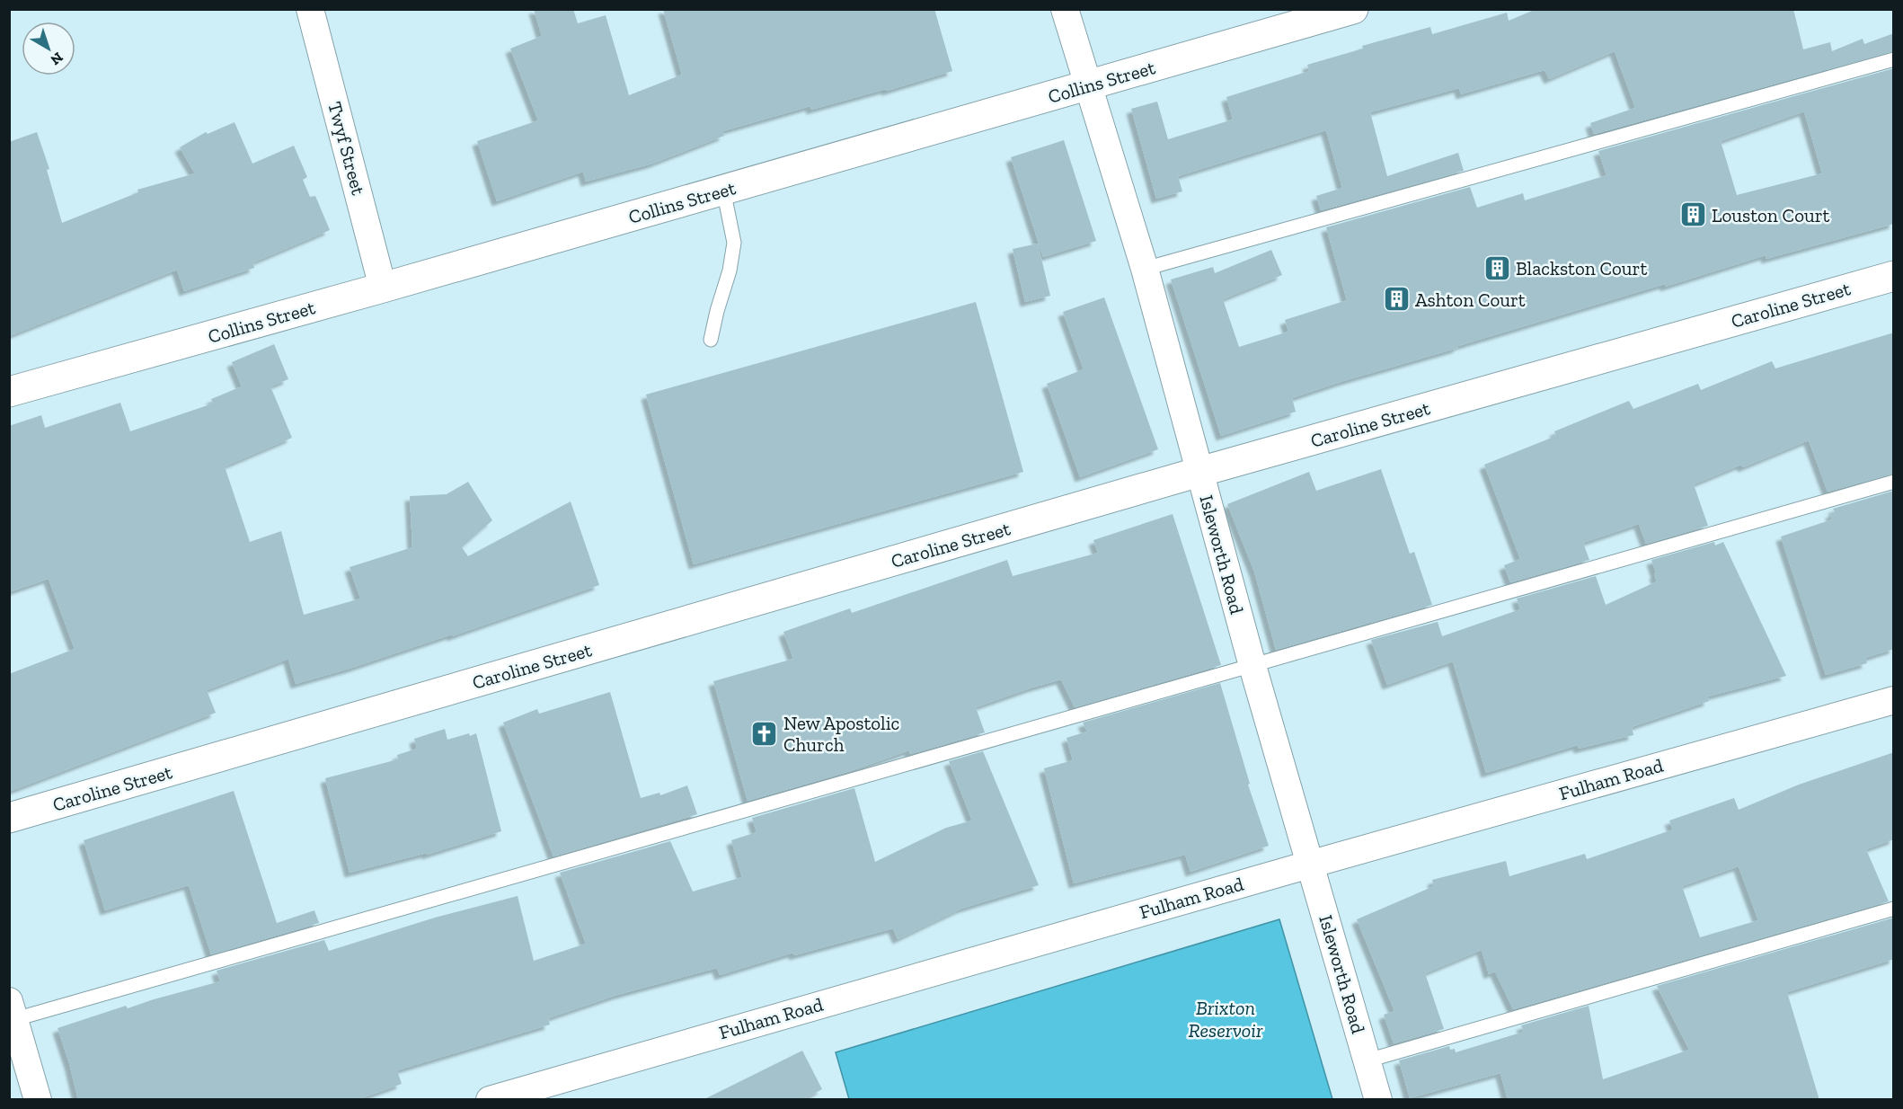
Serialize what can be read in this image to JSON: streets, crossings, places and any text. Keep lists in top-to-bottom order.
{
  "streets": {
    "street": [
      "Collins Street",
      "Twyf Street",
      "Caroline Street",
      "Isleworth Road",
      "Fulham Road"
    ]
  },
  "crossings": [
    ["Collins Street", "Twyf Street"],
    ["Collins Street", "Isleworth Road"],
    ["Caroline Street", "Isleworth Road"],
    ["Isleworth Road", "Fulham Road"]
  ],
  "water": ["Brixton Reservoir"],
  "places": {
    "building": ["Louston Court", "Blackston Court", "Ashton Court"],
    "church": ["New Apostolic Church"]
  },
  "north": "bottom right"
}
